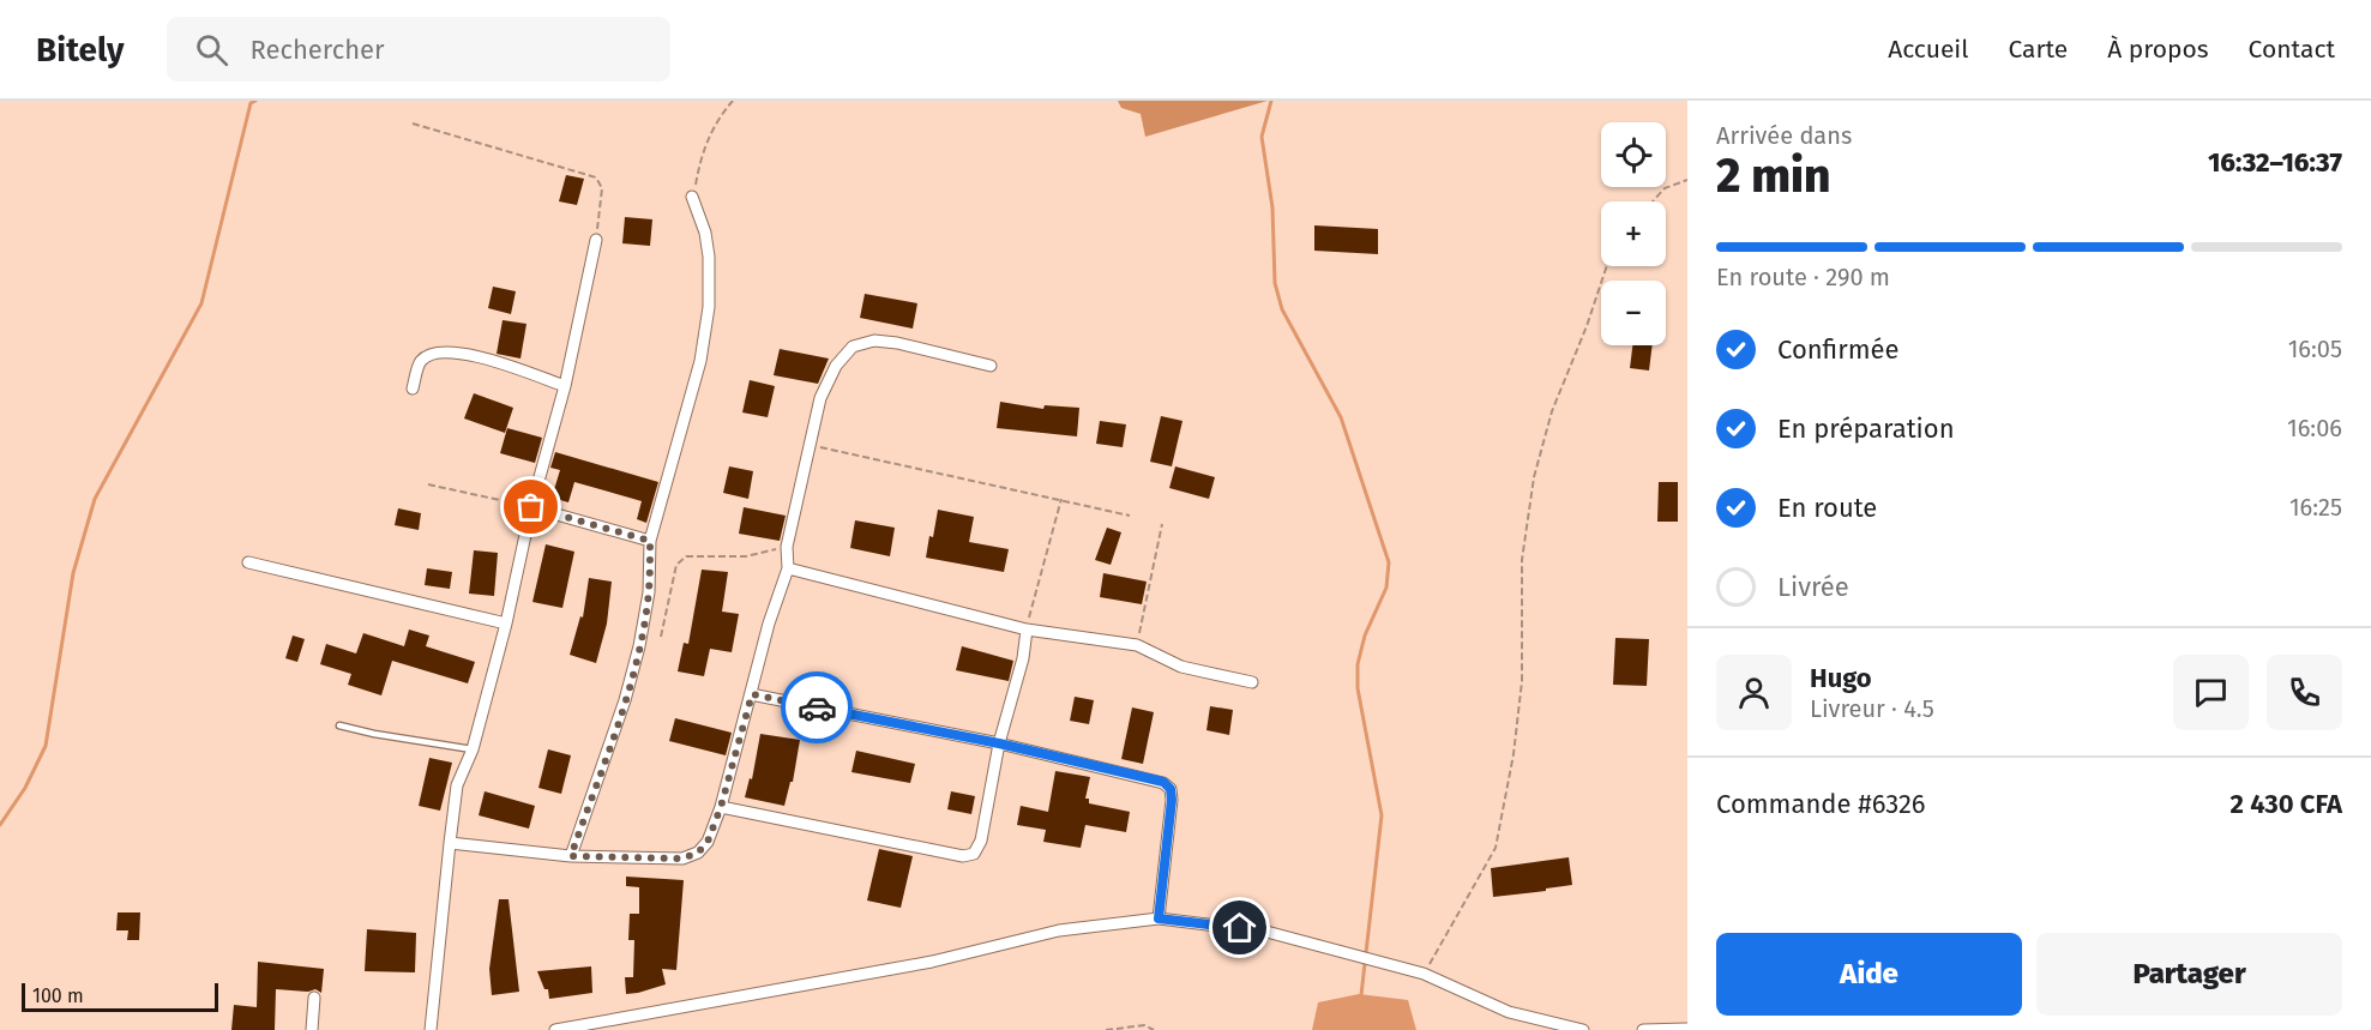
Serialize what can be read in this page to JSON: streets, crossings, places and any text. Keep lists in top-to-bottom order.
{
  "scale_bar": "100 m",
  "page": {
    "header": "Bitely",
    "search": "Rechercher",
    "nav": [
      "Accueil",
      "Carte",
      "À propos",
      "Contact"
    ],
    "heading": ["2 min", "Arrivée dans", "16:32–16:37"],
    "panel": [
      "Hugo",
      "Livreur · 4.5",
      "Commande #6326",
      "2 430 CFA"
    ],
    "map_buttons": ["+", "−"],
    "bar": "En route · 290 m",
    "list": [
      ["Confirmée", "16:05"],
      ["En préparation", "16:06"],
      ["En route", "16:25"],
      "Livrée"
    ],
    "buttons": ["Aide", "Partager"],
    "scale": "100 m"
  }
}
